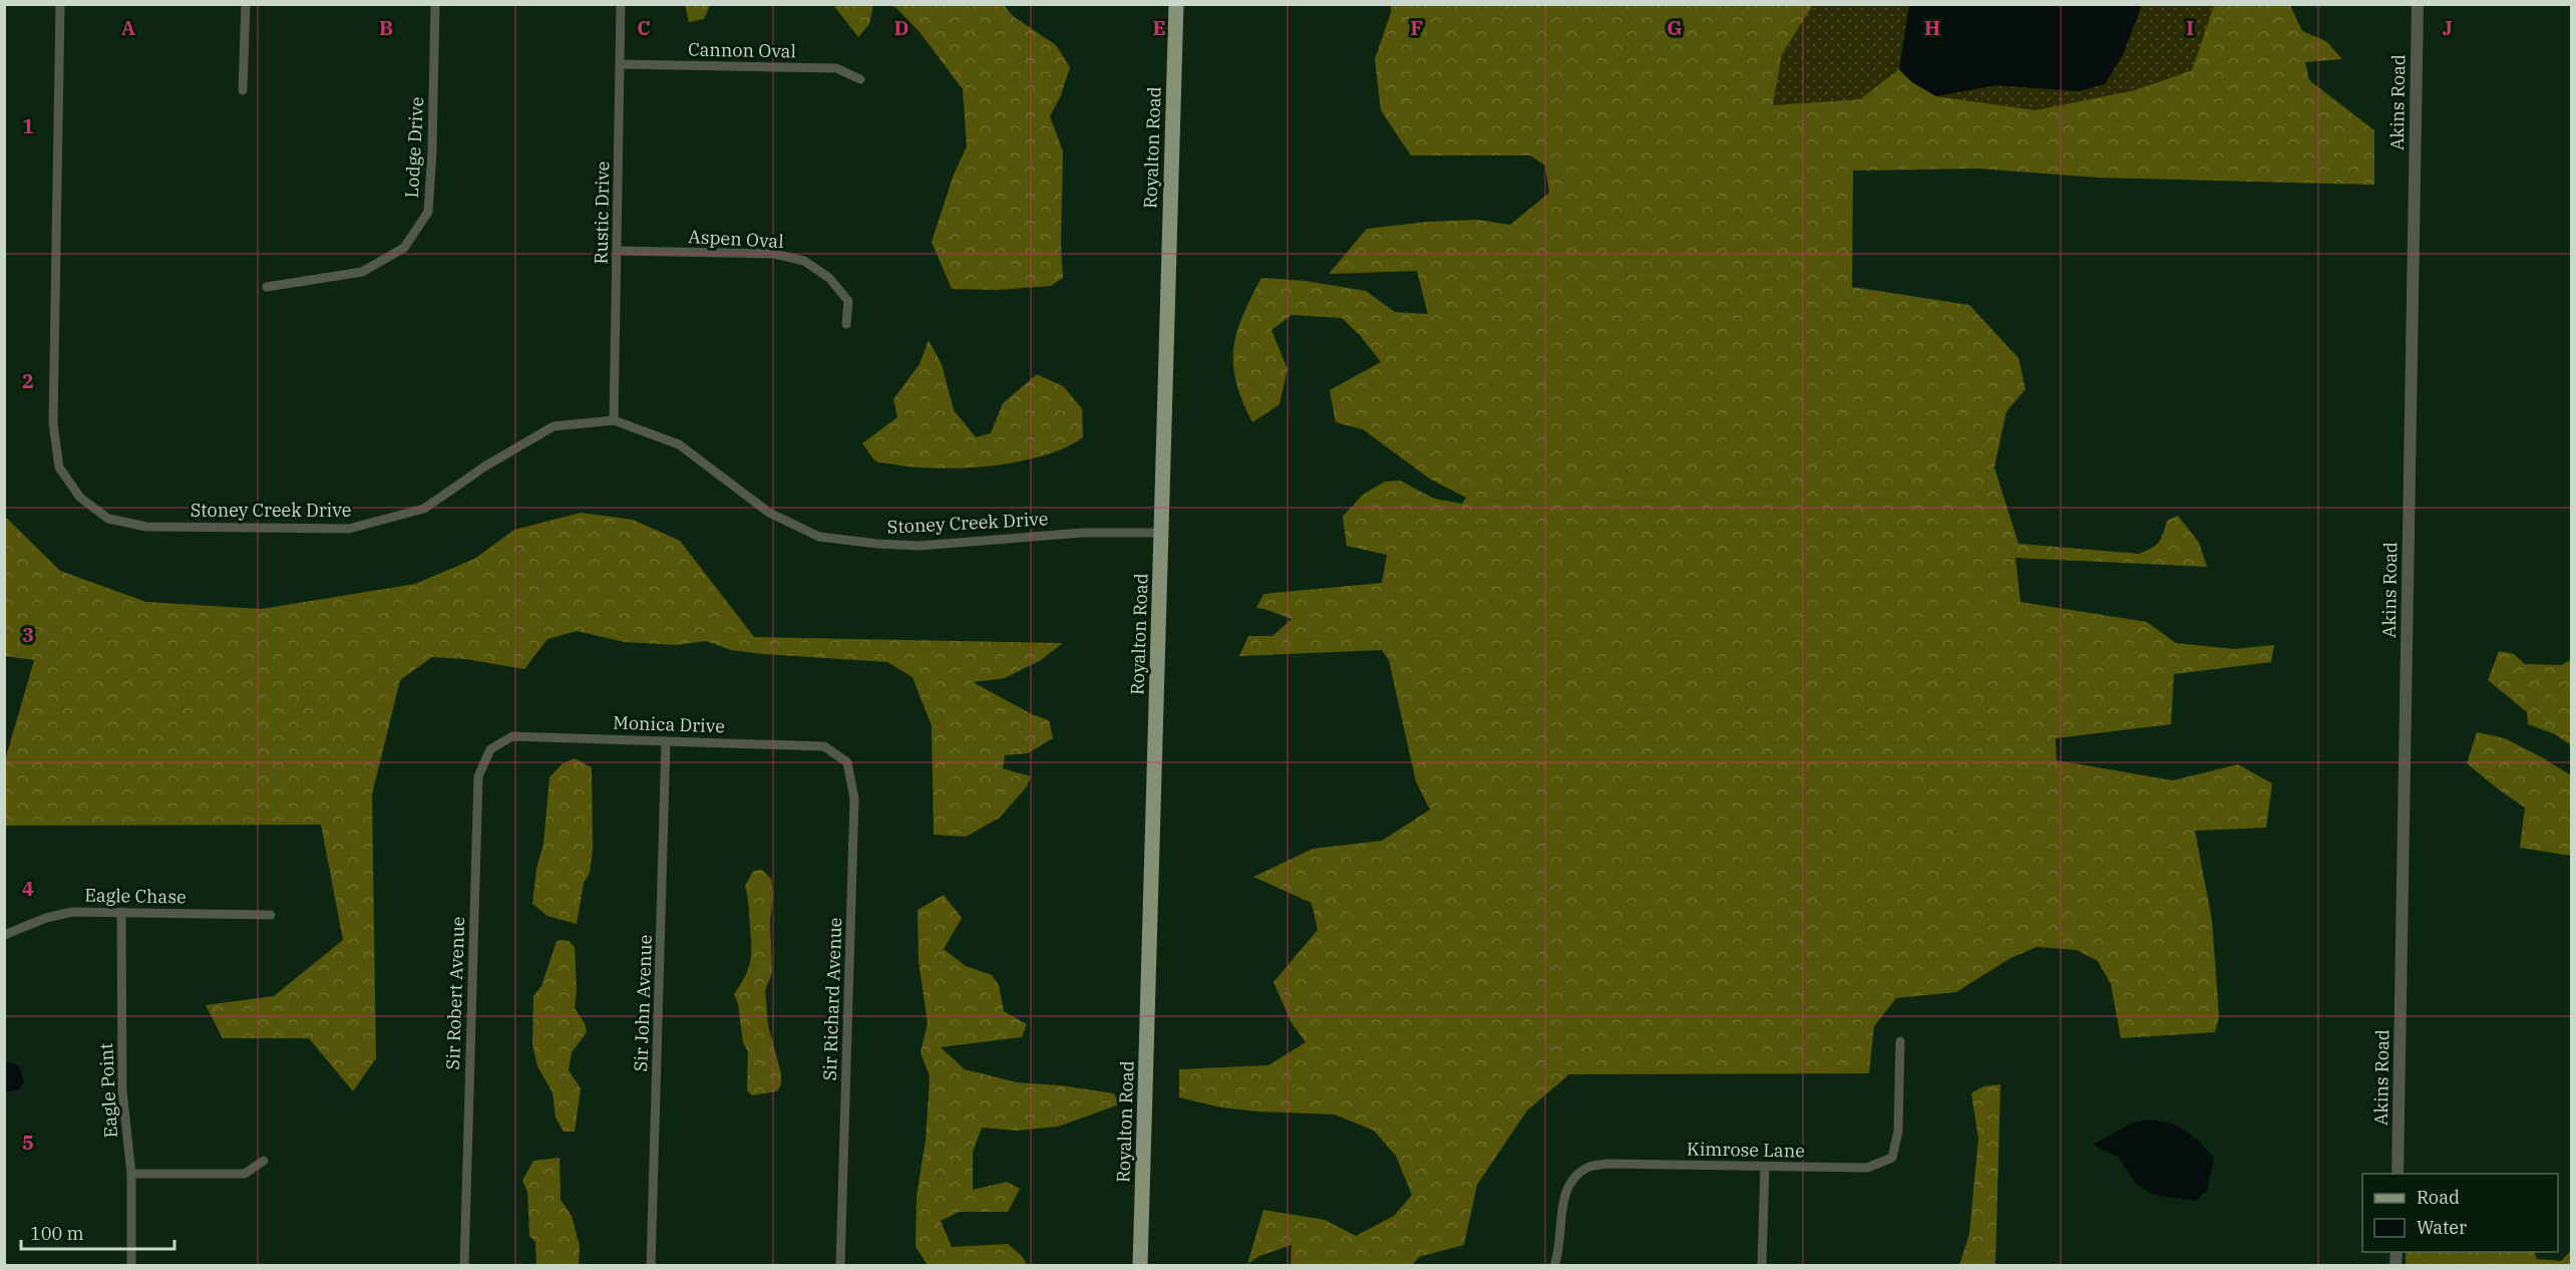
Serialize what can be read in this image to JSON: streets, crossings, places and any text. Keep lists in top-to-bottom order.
{
  "streets": {
    "main road": ["Royalton Road"],
    "street": [
      "Cannon Oval",
      "Akins Road",
      "Lodge Drive",
      "Rustic Drive",
      "Aspen Oval",
      "Stoney Creek Drive",
      "Monica Drive",
      "Eagle Chase",
      "Sir Robert Avenue",
      "Sir Richard Avenue",
      "Sir John Avenue",
      "Eagle Point",
      "Kimrose Lane"
    ]
  },
  "crossings": [
    ["Cannon Oval", "Rustic Drive"],
    ["Royalton Road", "Stoney Creek Drive"],
    ["Rustic Drive", "Aspen Oval"],
    ["Rustic Drive", "Stoney Creek Drive"],
    ["Monica Drive", "Sir Robert Avenue"],
    ["Monica Drive", "Sir Richard Avenue"],
    ["Monica Drive", "Sir John Avenue"],
    ["Eagle Chase", "Eagle Point"]
  ],
  "legend": ["Road", "Water"],
  "scale_bar": "100 m",
  "grid": {
    "columns": [
      "A",
      "B",
      "C",
      "D",
      "E",
      "F",
      "G",
      "H",
      "I",
      "J"
    ],
    "rows": [
      "1",
      "2",
      "3",
      "4",
      "5"
    ]
  }
}
